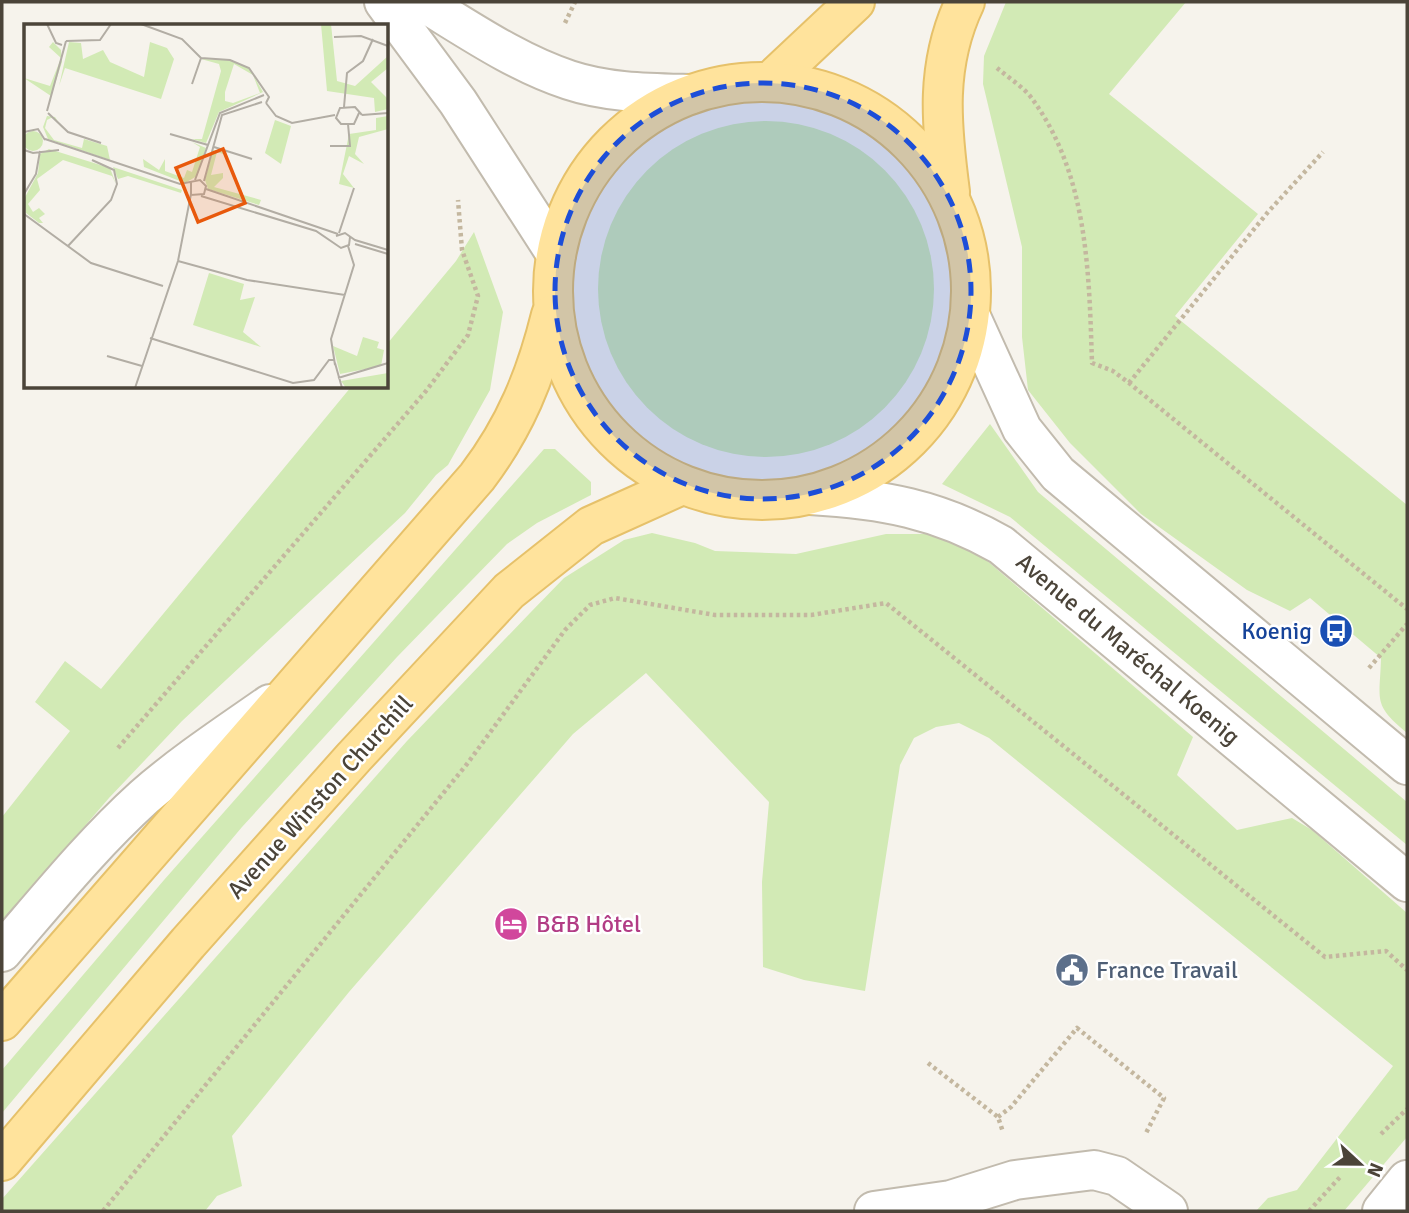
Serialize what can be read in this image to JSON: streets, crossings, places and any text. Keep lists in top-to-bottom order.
{
  "streets": {
    "main road": ["Avenue Winston Churchill"],
    "street": ["Avenue du Maréchal Koenig"]
  },
  "places": {
    "bus stop": ["Koenig"],
    "hotel": ["B&B Hôtel"],
    "public building": ["France Travail"]
  },
  "north": "right"
}
